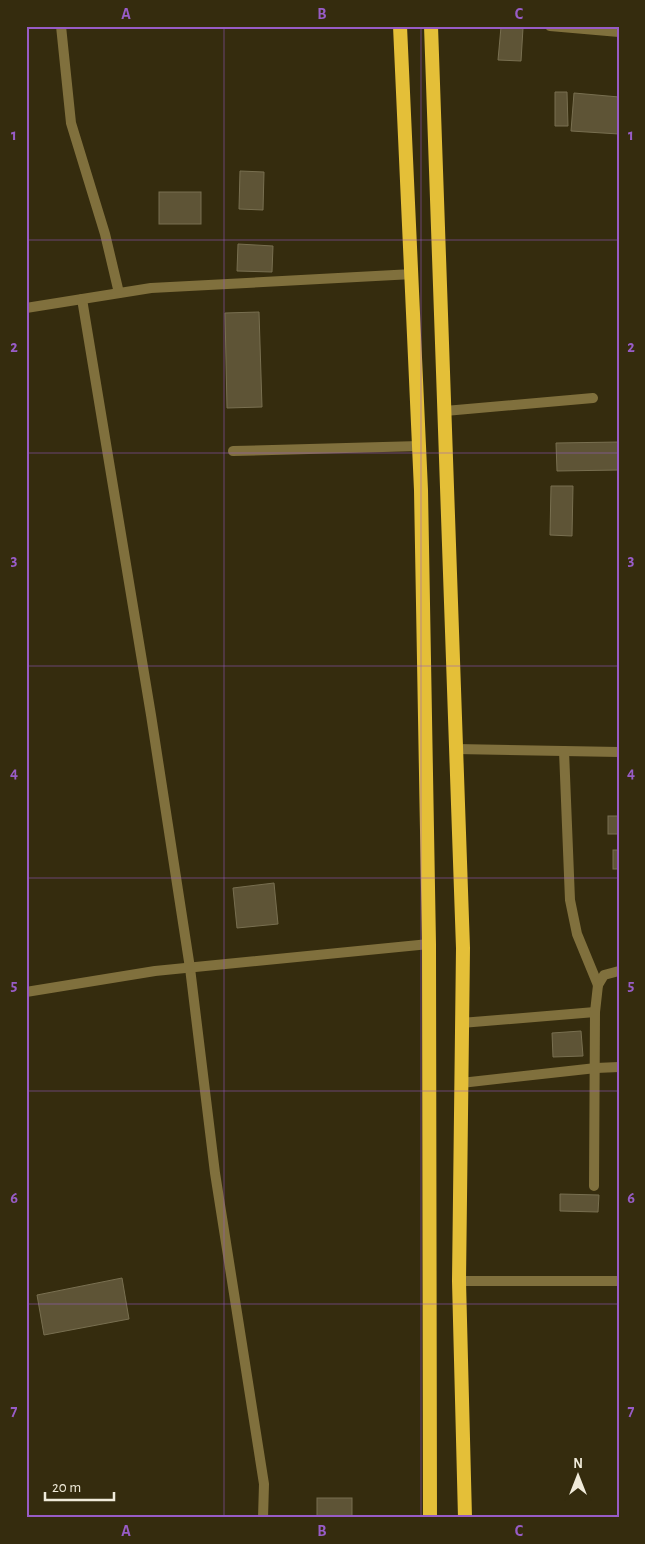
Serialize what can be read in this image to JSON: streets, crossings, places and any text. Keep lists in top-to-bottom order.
{
  "scale_bar": "20 m",
  "north": "top",
  "grid": {
    "columns": ["A", "B", "C"],
    "rows": [
      "1",
      "2",
      "3",
      "4",
      "5",
      "6",
      "7"
    ]
  }
}
